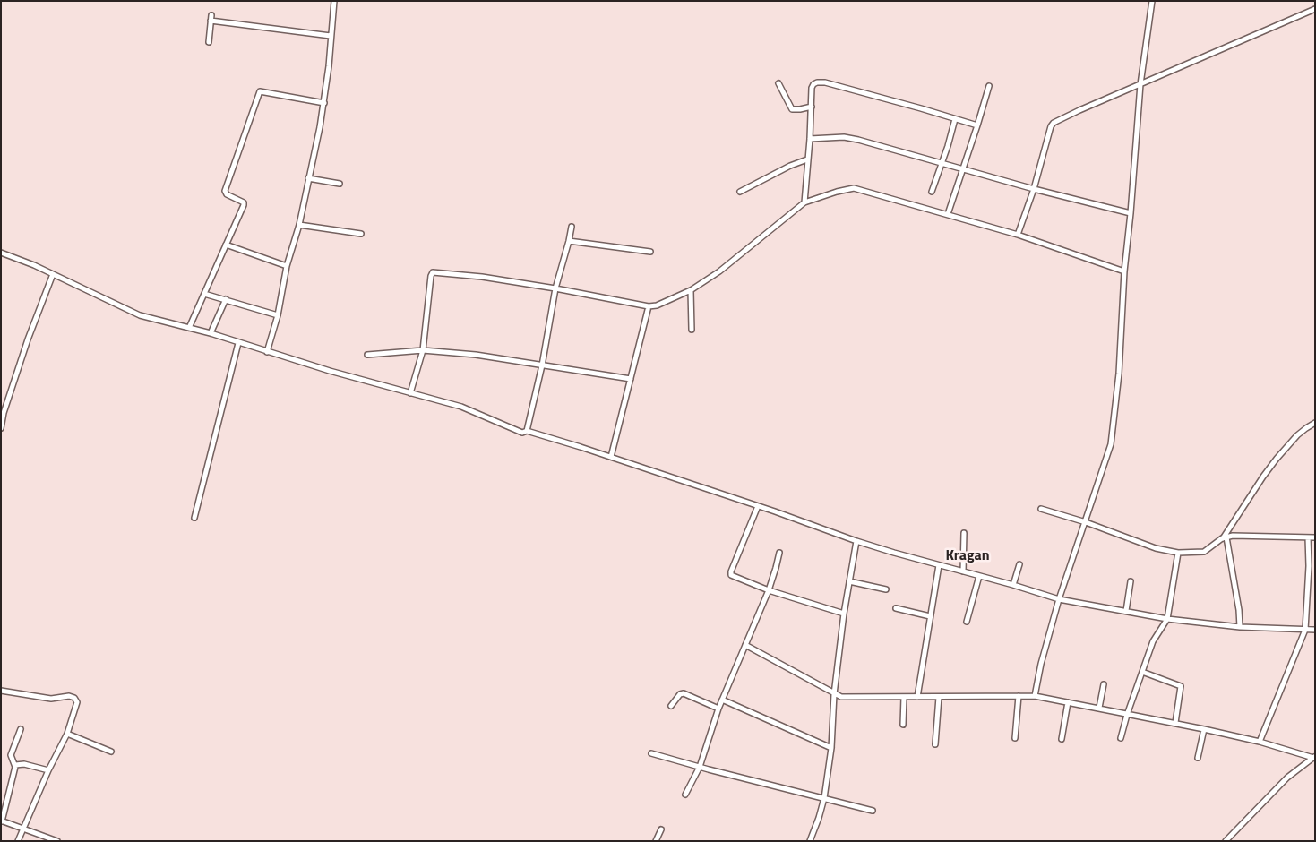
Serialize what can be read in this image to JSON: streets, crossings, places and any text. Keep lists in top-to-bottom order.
{
  "districts": ["Kragan"]
}
